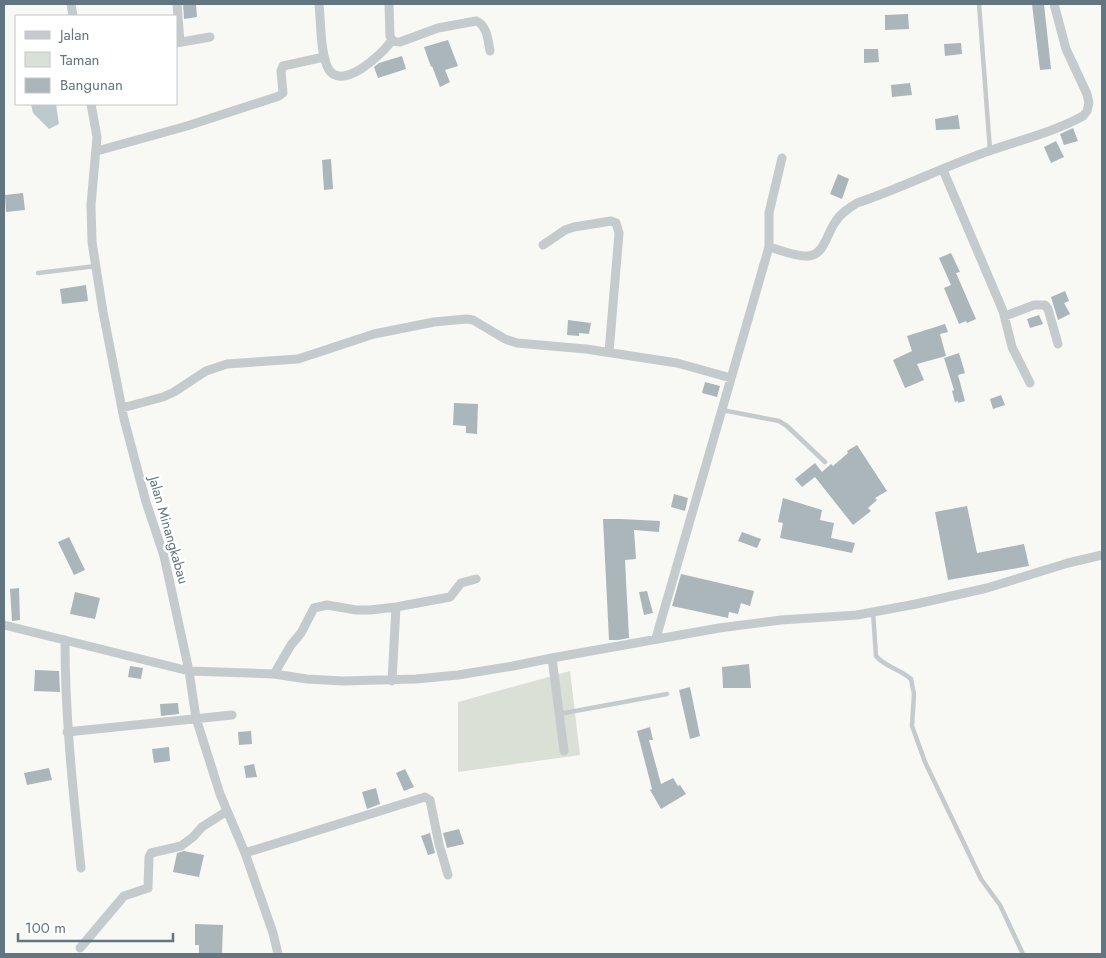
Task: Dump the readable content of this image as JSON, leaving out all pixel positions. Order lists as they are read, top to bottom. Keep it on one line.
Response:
{"streets":{"street":["Jalan Minangkabau"]},"legend":["Jalan","Taman","Bangunan"],"scale_bar":"100 m"}
